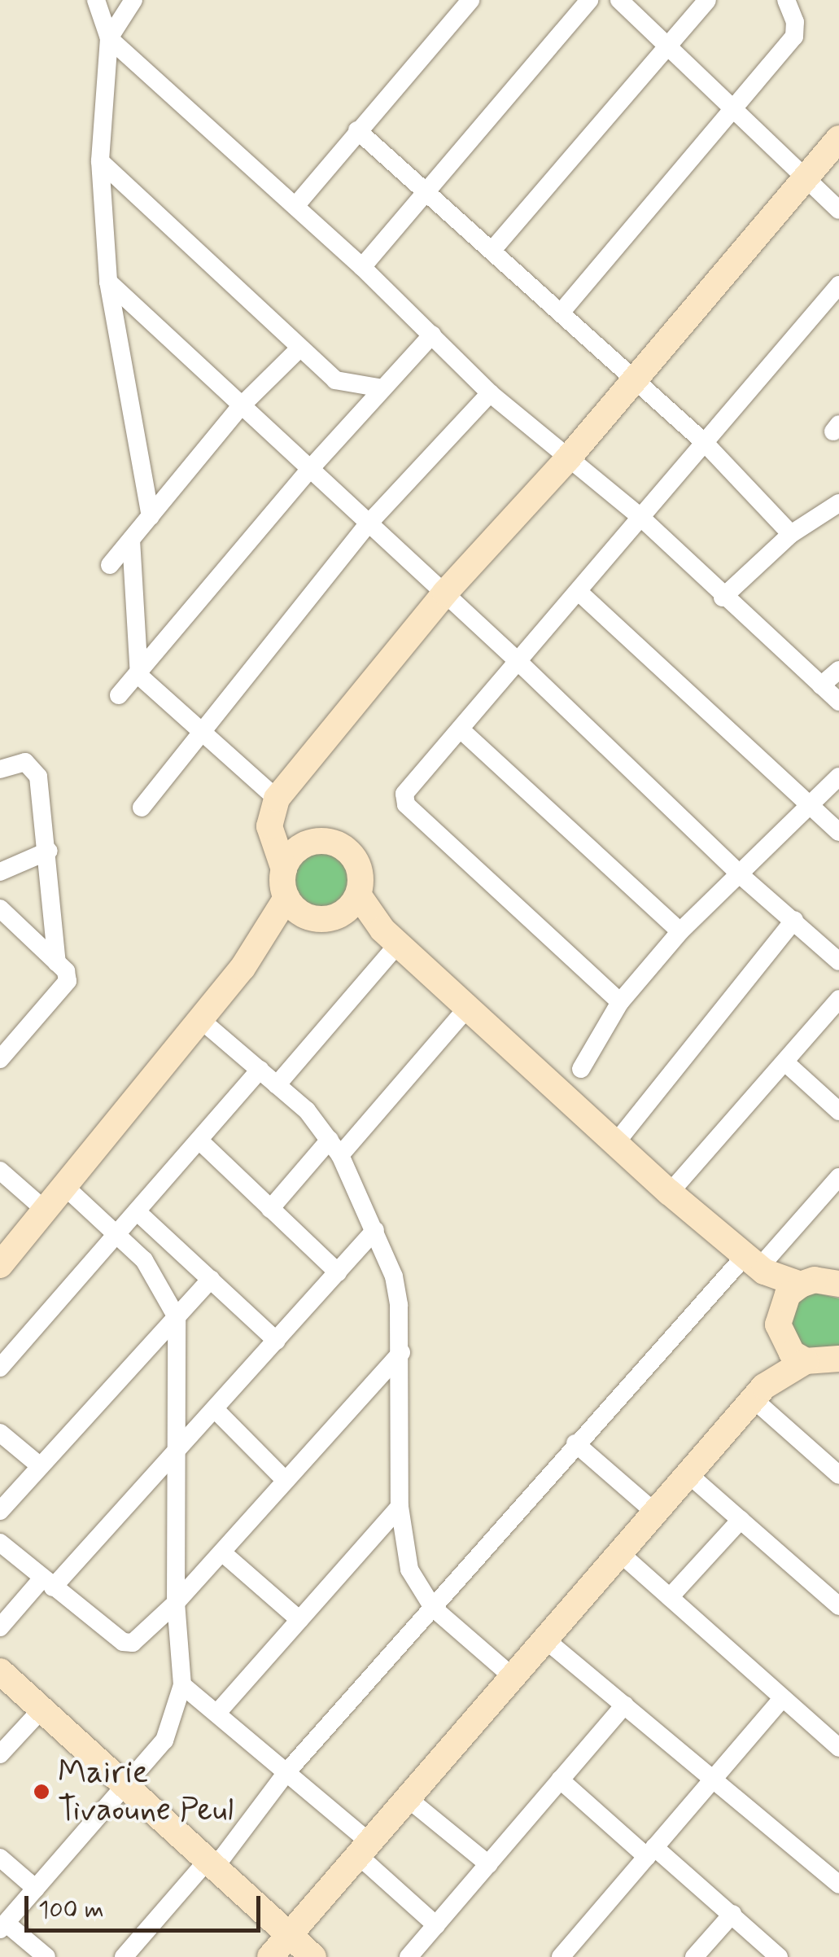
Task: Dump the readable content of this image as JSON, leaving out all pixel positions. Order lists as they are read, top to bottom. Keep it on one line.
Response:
{"places":["Mairie Tivaoune Peul"],"scale_bar":"100 m"}
